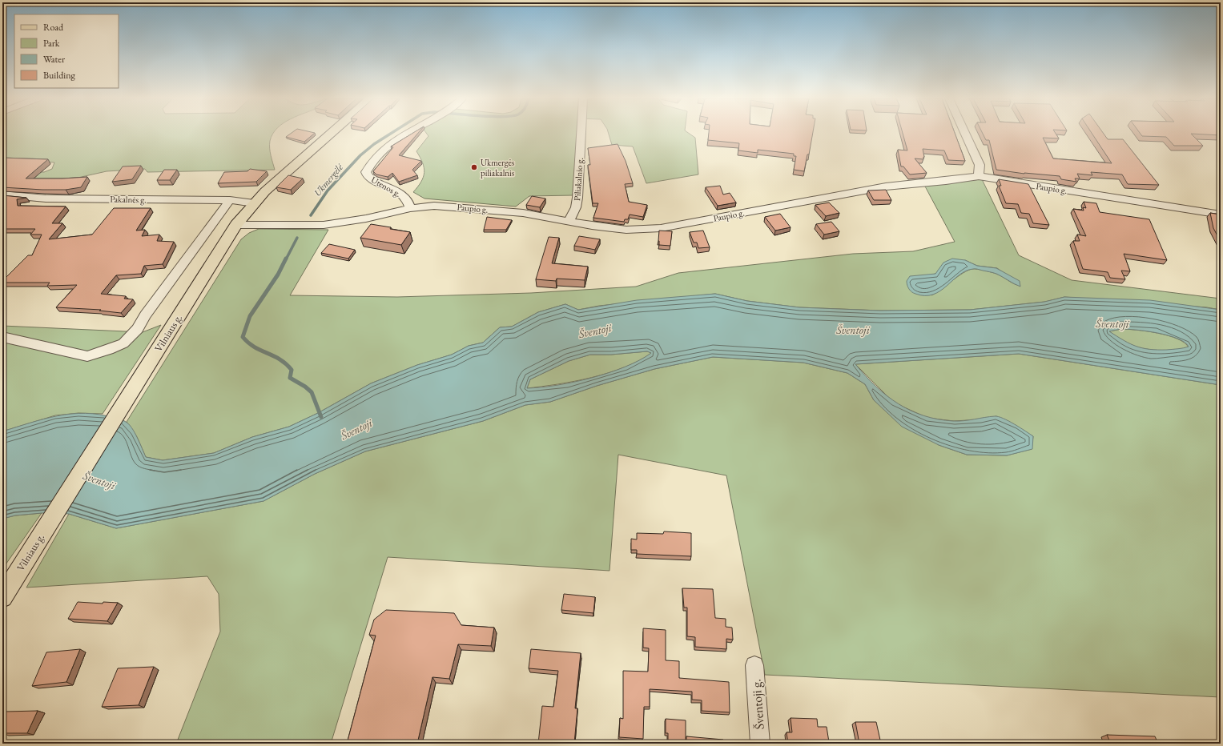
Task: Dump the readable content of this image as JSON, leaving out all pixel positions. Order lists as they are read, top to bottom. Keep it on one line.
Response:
{"streets":{"main road":["Vilniaus g."],"street":["Piliakalnio g.","Utenos g.","Paupio g.","Pakalnės g.","Šventoji g."]},"crossings":[["Piliakalnio g.","Paupio g."],["Utenos g.","Paupio g."],["Paupio g.","Vilniaus g."],["Pakalnės g.","Vilniaus g."]],"water":["Ukmergėlė","Šventoji"],"places":["Ukmergės piliakalnis"],"legend":["Road","Park","Water","Building"]}
